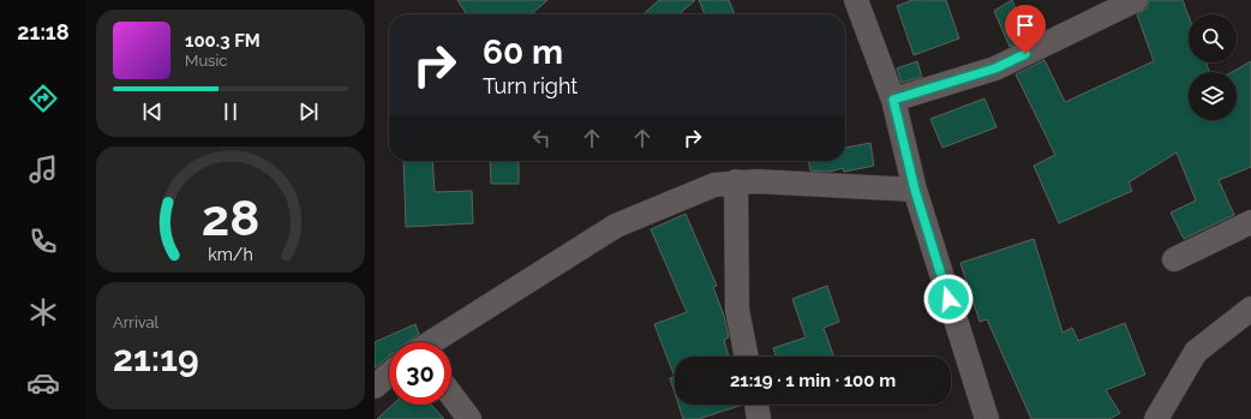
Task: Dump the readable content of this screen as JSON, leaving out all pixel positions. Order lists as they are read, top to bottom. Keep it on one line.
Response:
{"page":{"tabs":"21:18","turn":["60 m","Turn right"],"song":["100.3 FM","Music"],"tile":["Arrival","21:19"],"limit":"30","trip":"21:19 · 1 min · 100 m","gauge":["28","km/h"]}}
